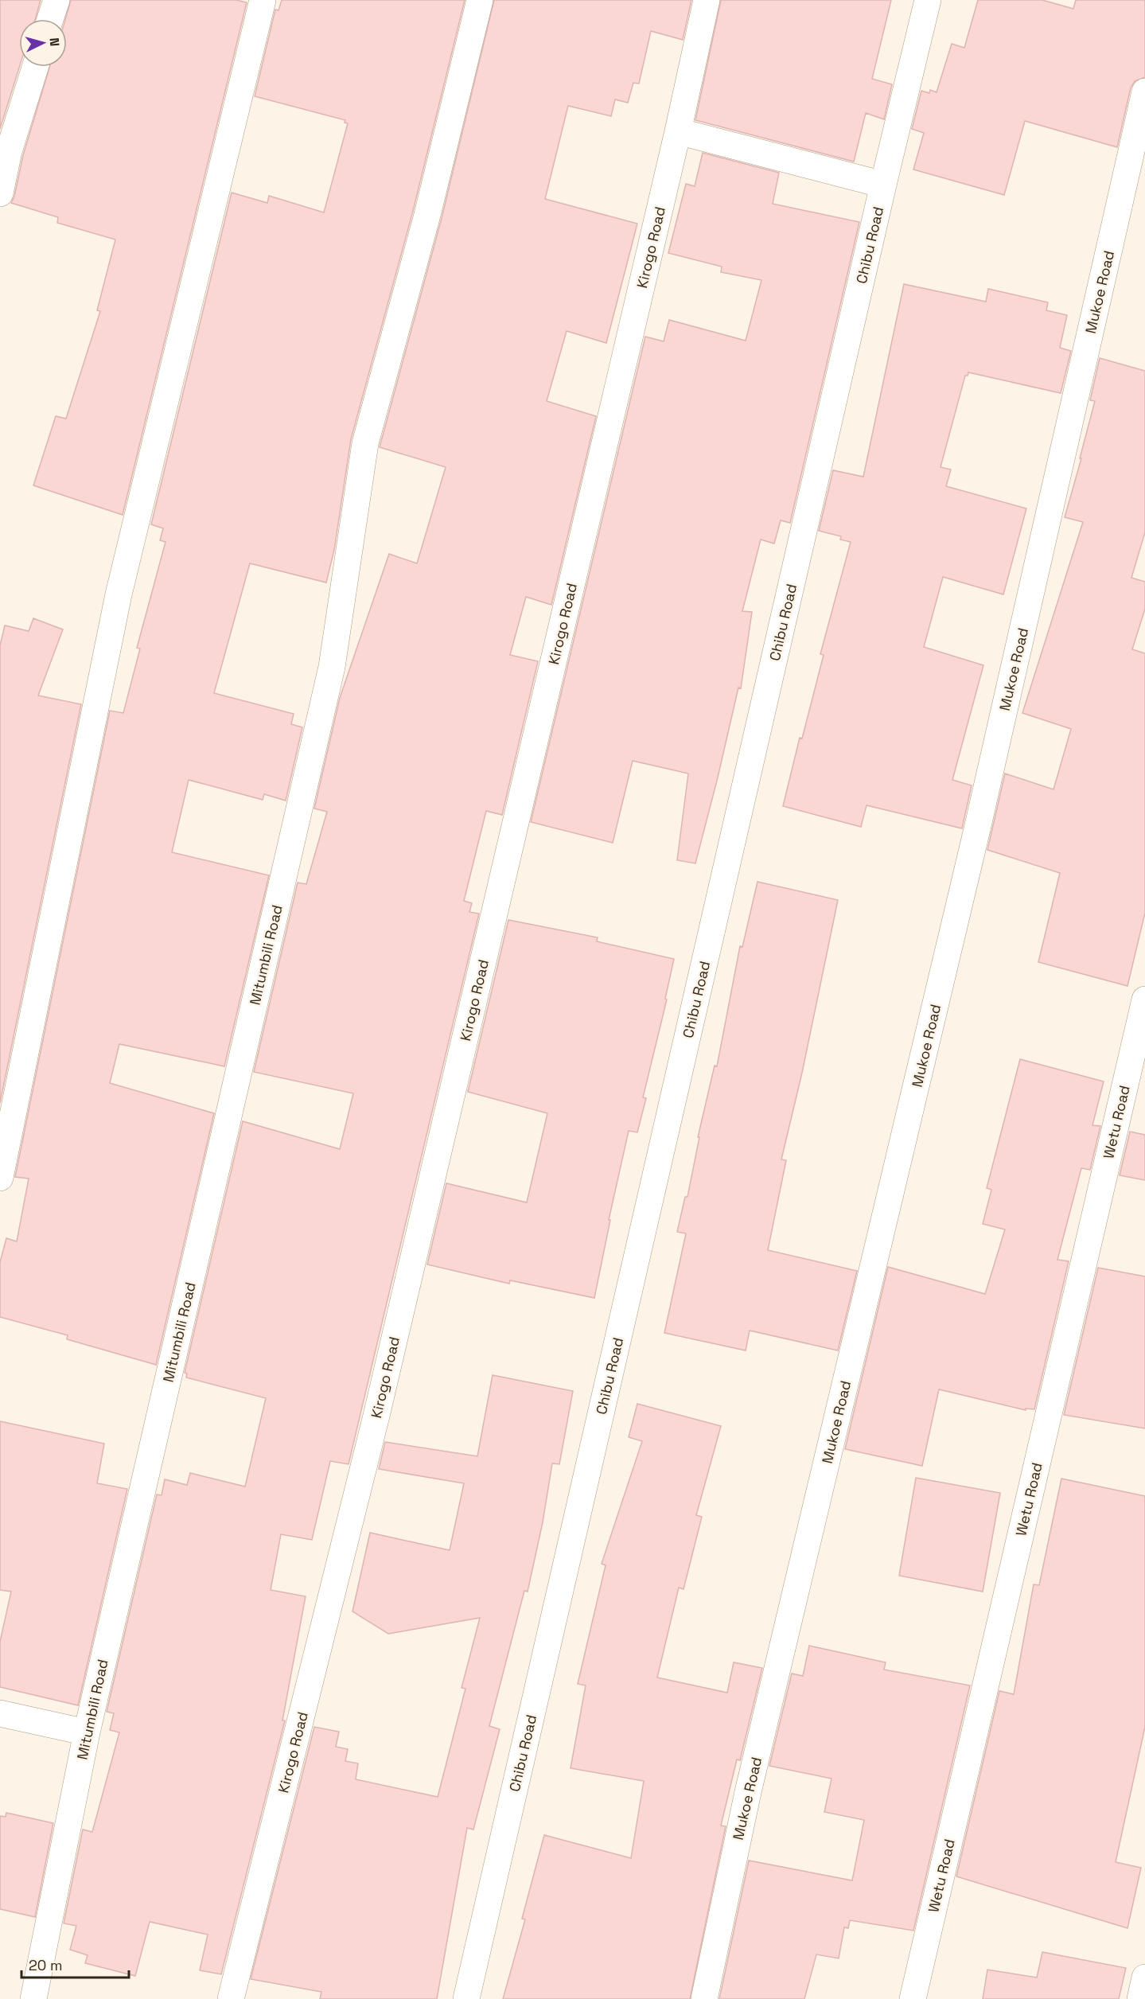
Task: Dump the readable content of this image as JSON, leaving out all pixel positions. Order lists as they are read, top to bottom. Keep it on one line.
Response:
{"streets":{"street":["Chibu Road","Kirogo Road","Mukoe Road","Mitumbili Road","Wetu Road"]},"scale_bar":"20 m","north":"right"}
